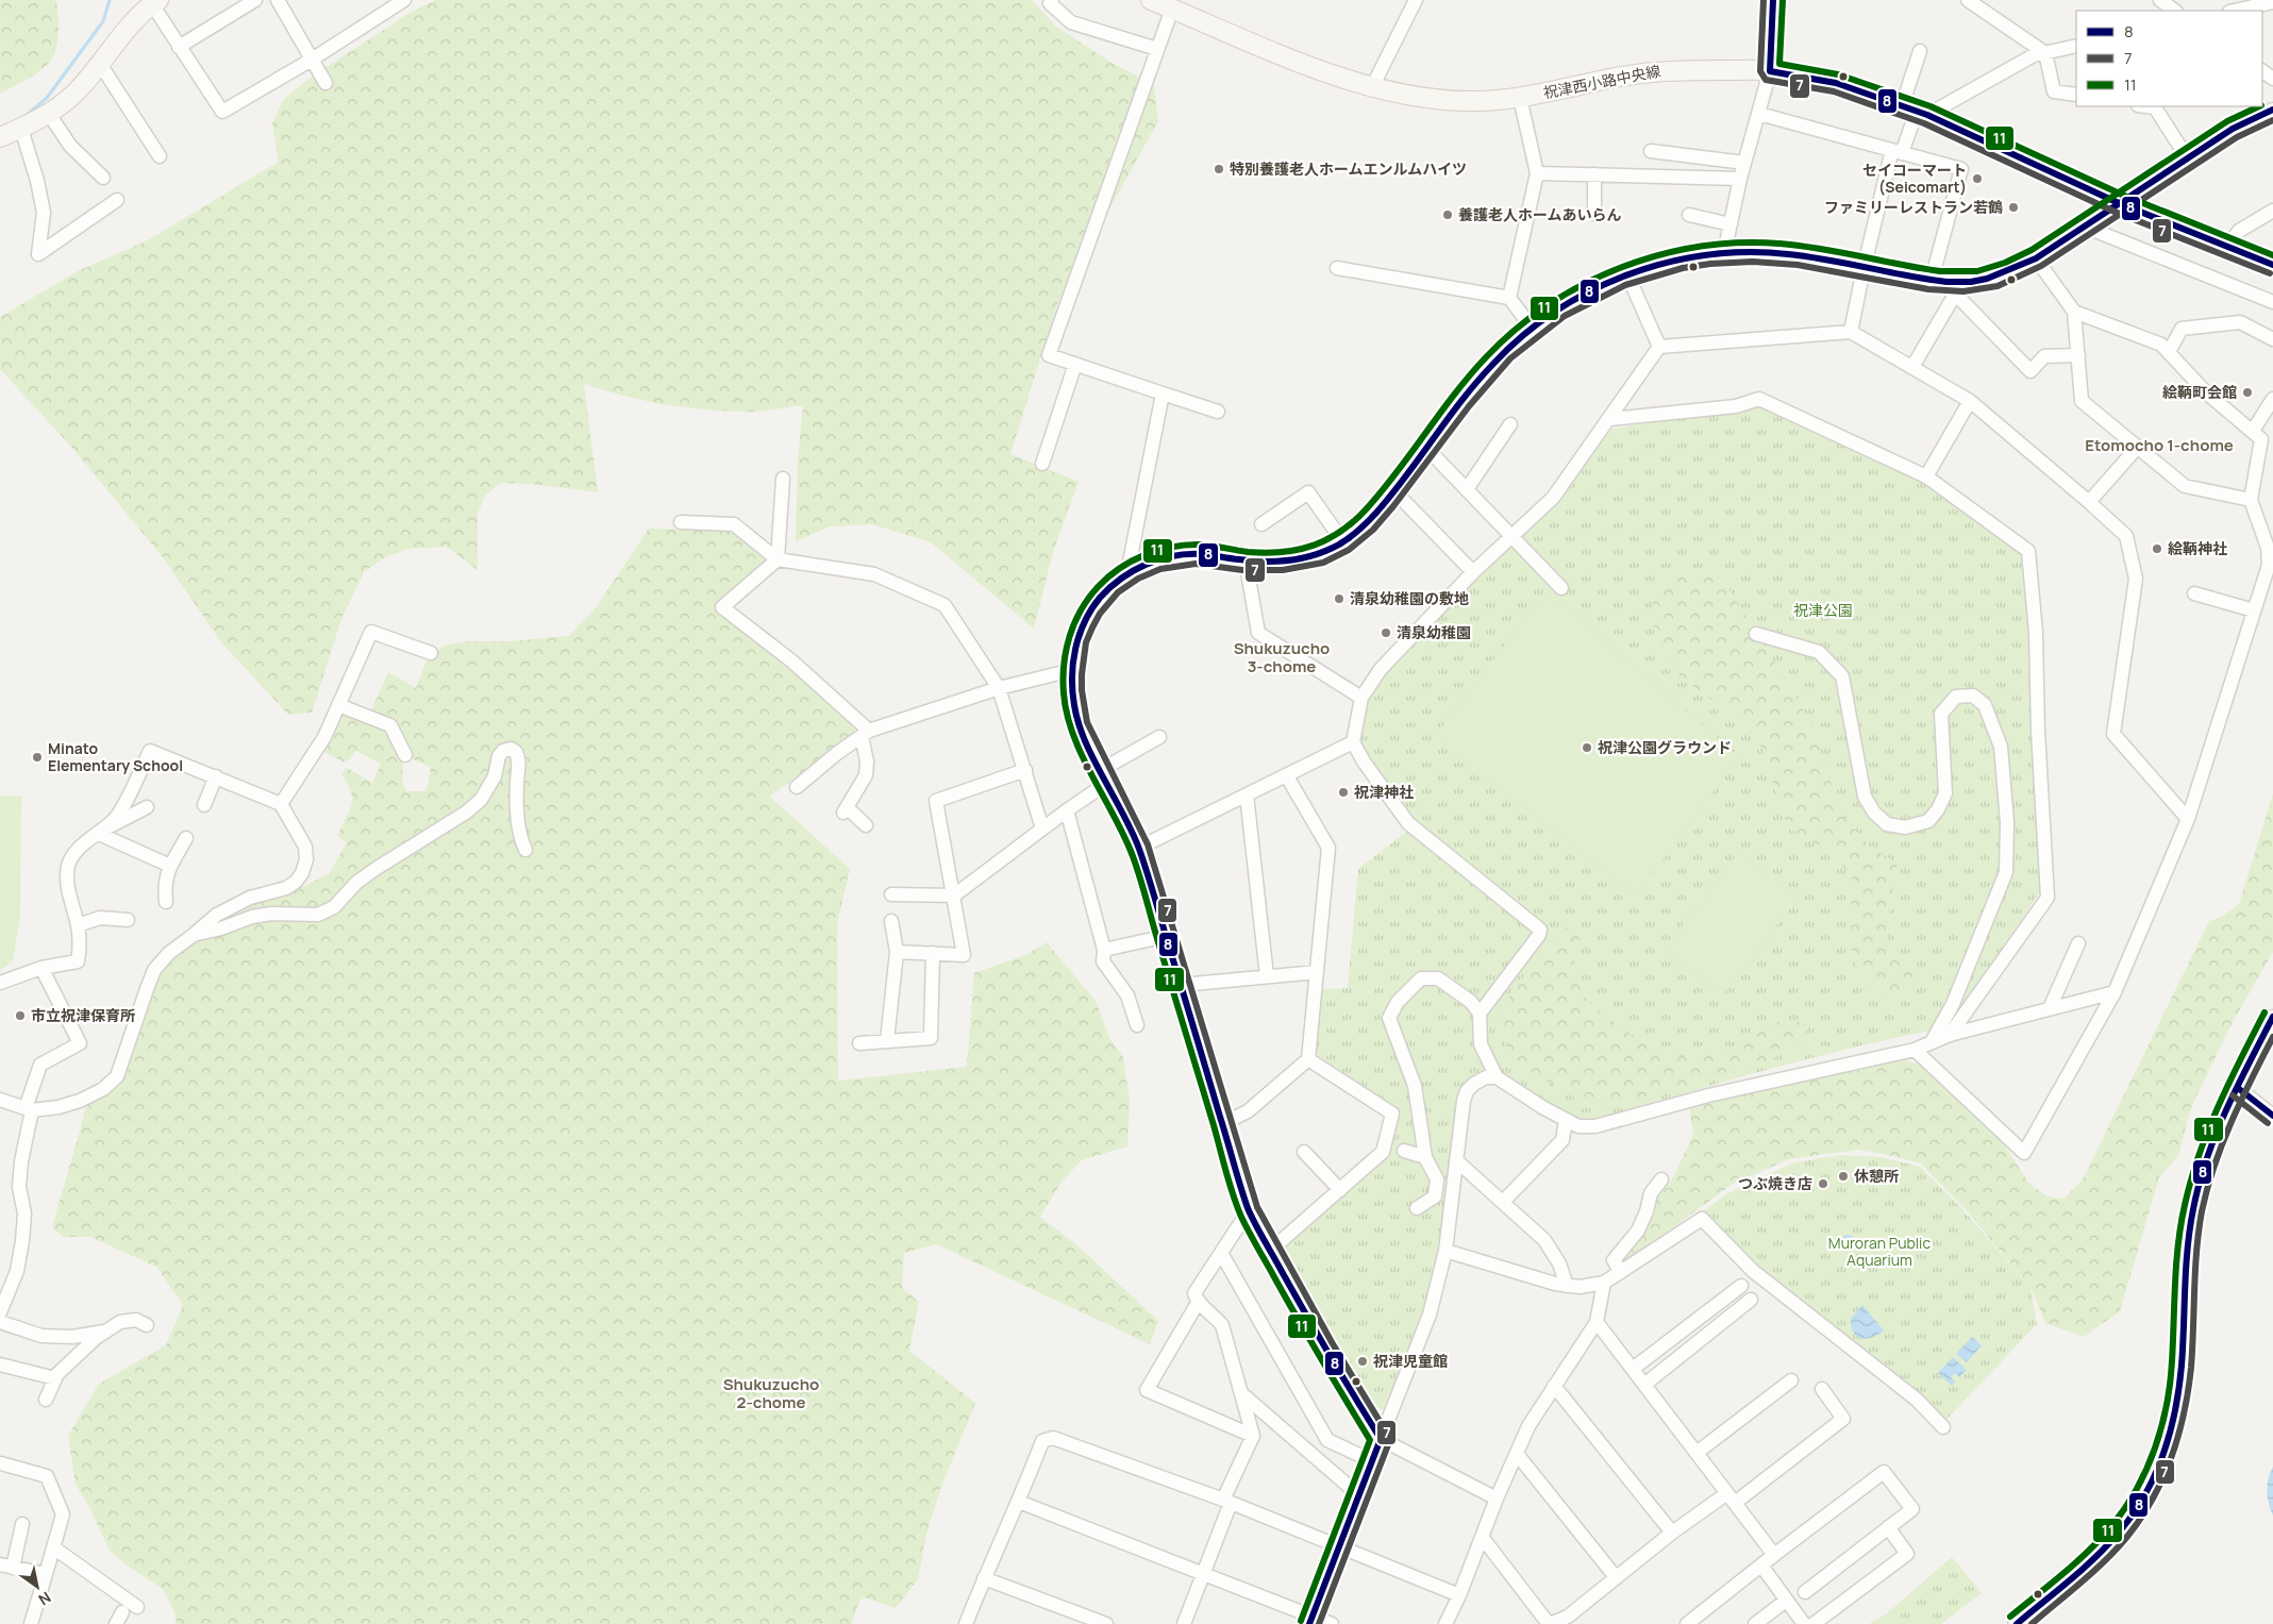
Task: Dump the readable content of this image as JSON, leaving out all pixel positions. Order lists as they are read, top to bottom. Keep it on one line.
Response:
{"streets":{"main road":["祝津西小路中央線"]},"districts":["Etomocho 1-chome","Shukuzucho 3-chome","Shukuzucho 2-chome"],"parks":["祝津公園","Muroran Public Aquarium"],"places":["特別養護老人ホームエンルムハイツ","セイコーマート (Seicomart)","ファミリーレストラン若鶴","養護老人ホームあいらん","絵鞆町会館","絵鞆神社","清泉幼稚園の敷地","清泉幼稚園","祝津公園グラウンド","Minato Elementary School","祝津神社","市立祝津保育所","休憩所","つぶ焼き店","祝津児童館"],"lines":["transit line 8","transit line 7","transit line 11"],"legend":["8","7","11"],"north":"bottom right"}
